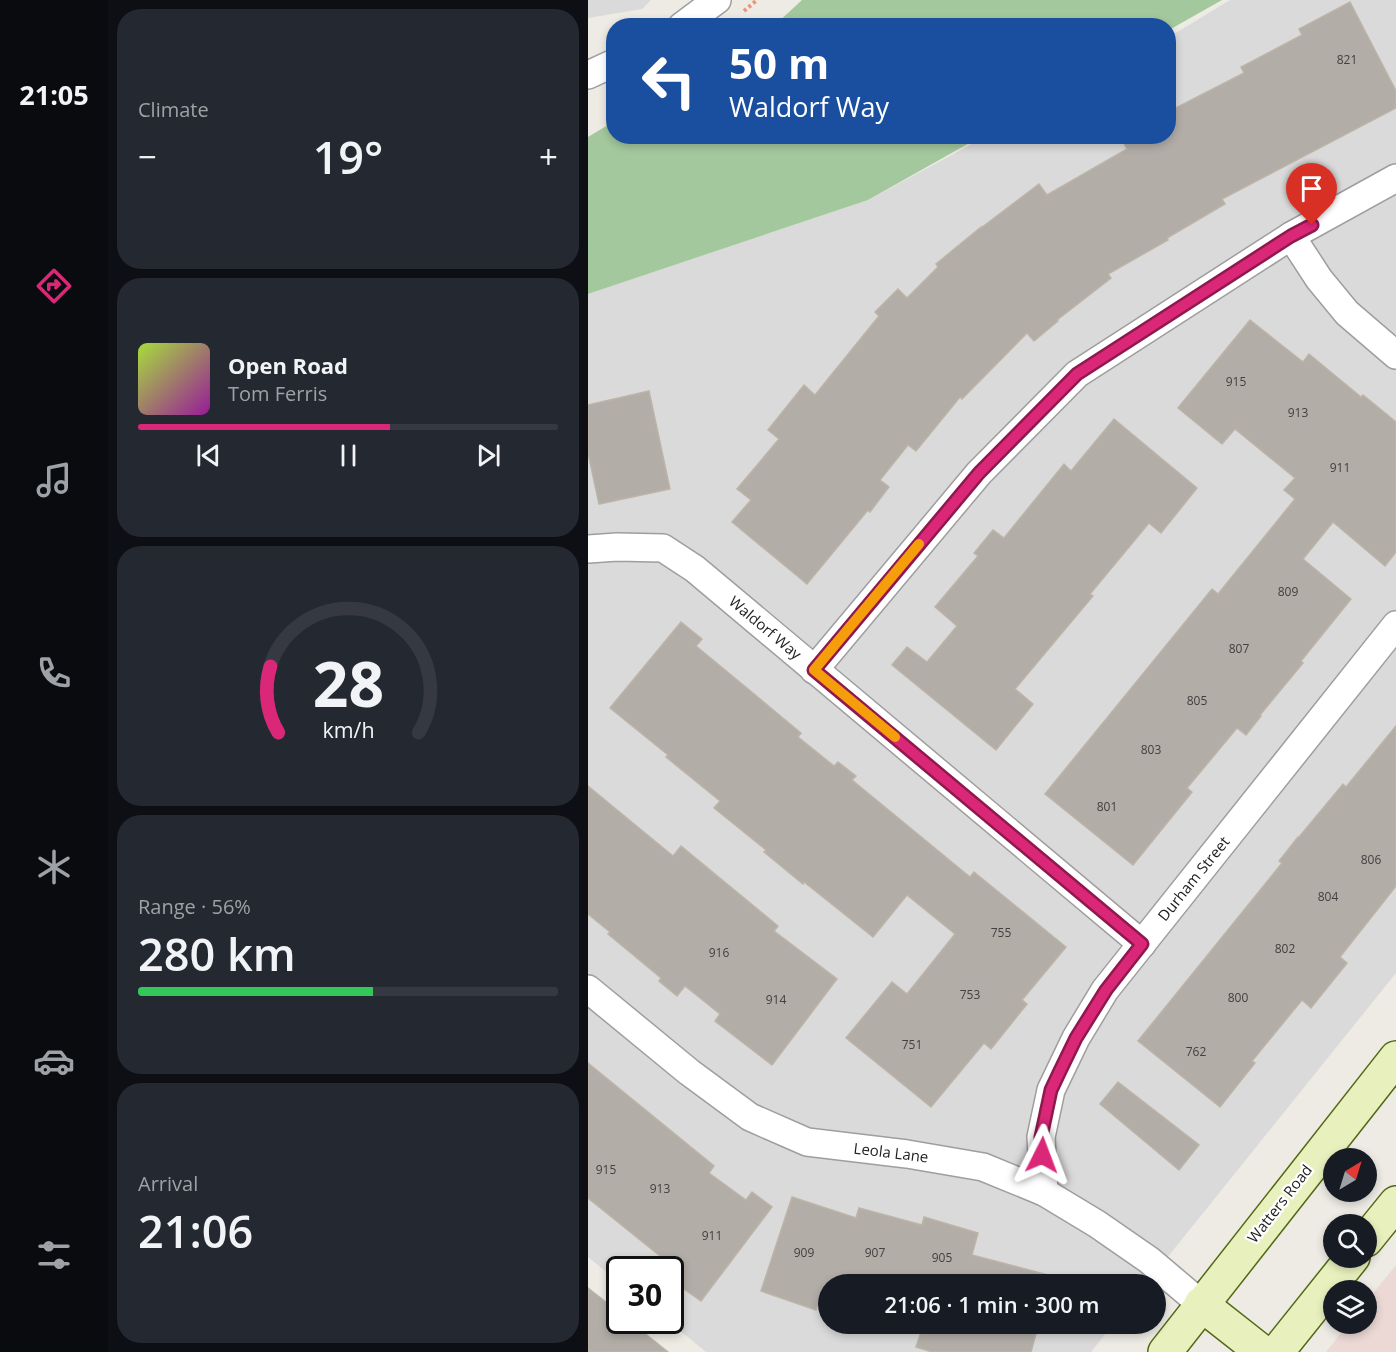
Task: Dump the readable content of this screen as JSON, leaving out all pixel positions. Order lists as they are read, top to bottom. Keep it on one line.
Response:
{"streets":{"main road":["Watters Road"],"street":["Waldorf Way","Durham Street","Leola Lane"]},"crossings":[["Waldorf Way","Durham Street"],["Durham Street","Leola Lane"],["Leola Lane","Watters Road"]],"house_numbers":["821","915","913","911","809","807","805","803","801","806","804","755","802","916","753","800","914","751","762","915","913","911","909","907","905"],"north":"top right","page":{"tabs":"21:05","tile":["Climate",["Range · 56%","280 km"],["Arrival","21:06"]],"turn":["50 m","Waldorf Way"],"heat":["−","19°","+"],"song":["Open Road","Tom Ferris"],"limit":"30","trip":"21:06 · 1 min · 300 m","gauge":["28","km/h"]}}
